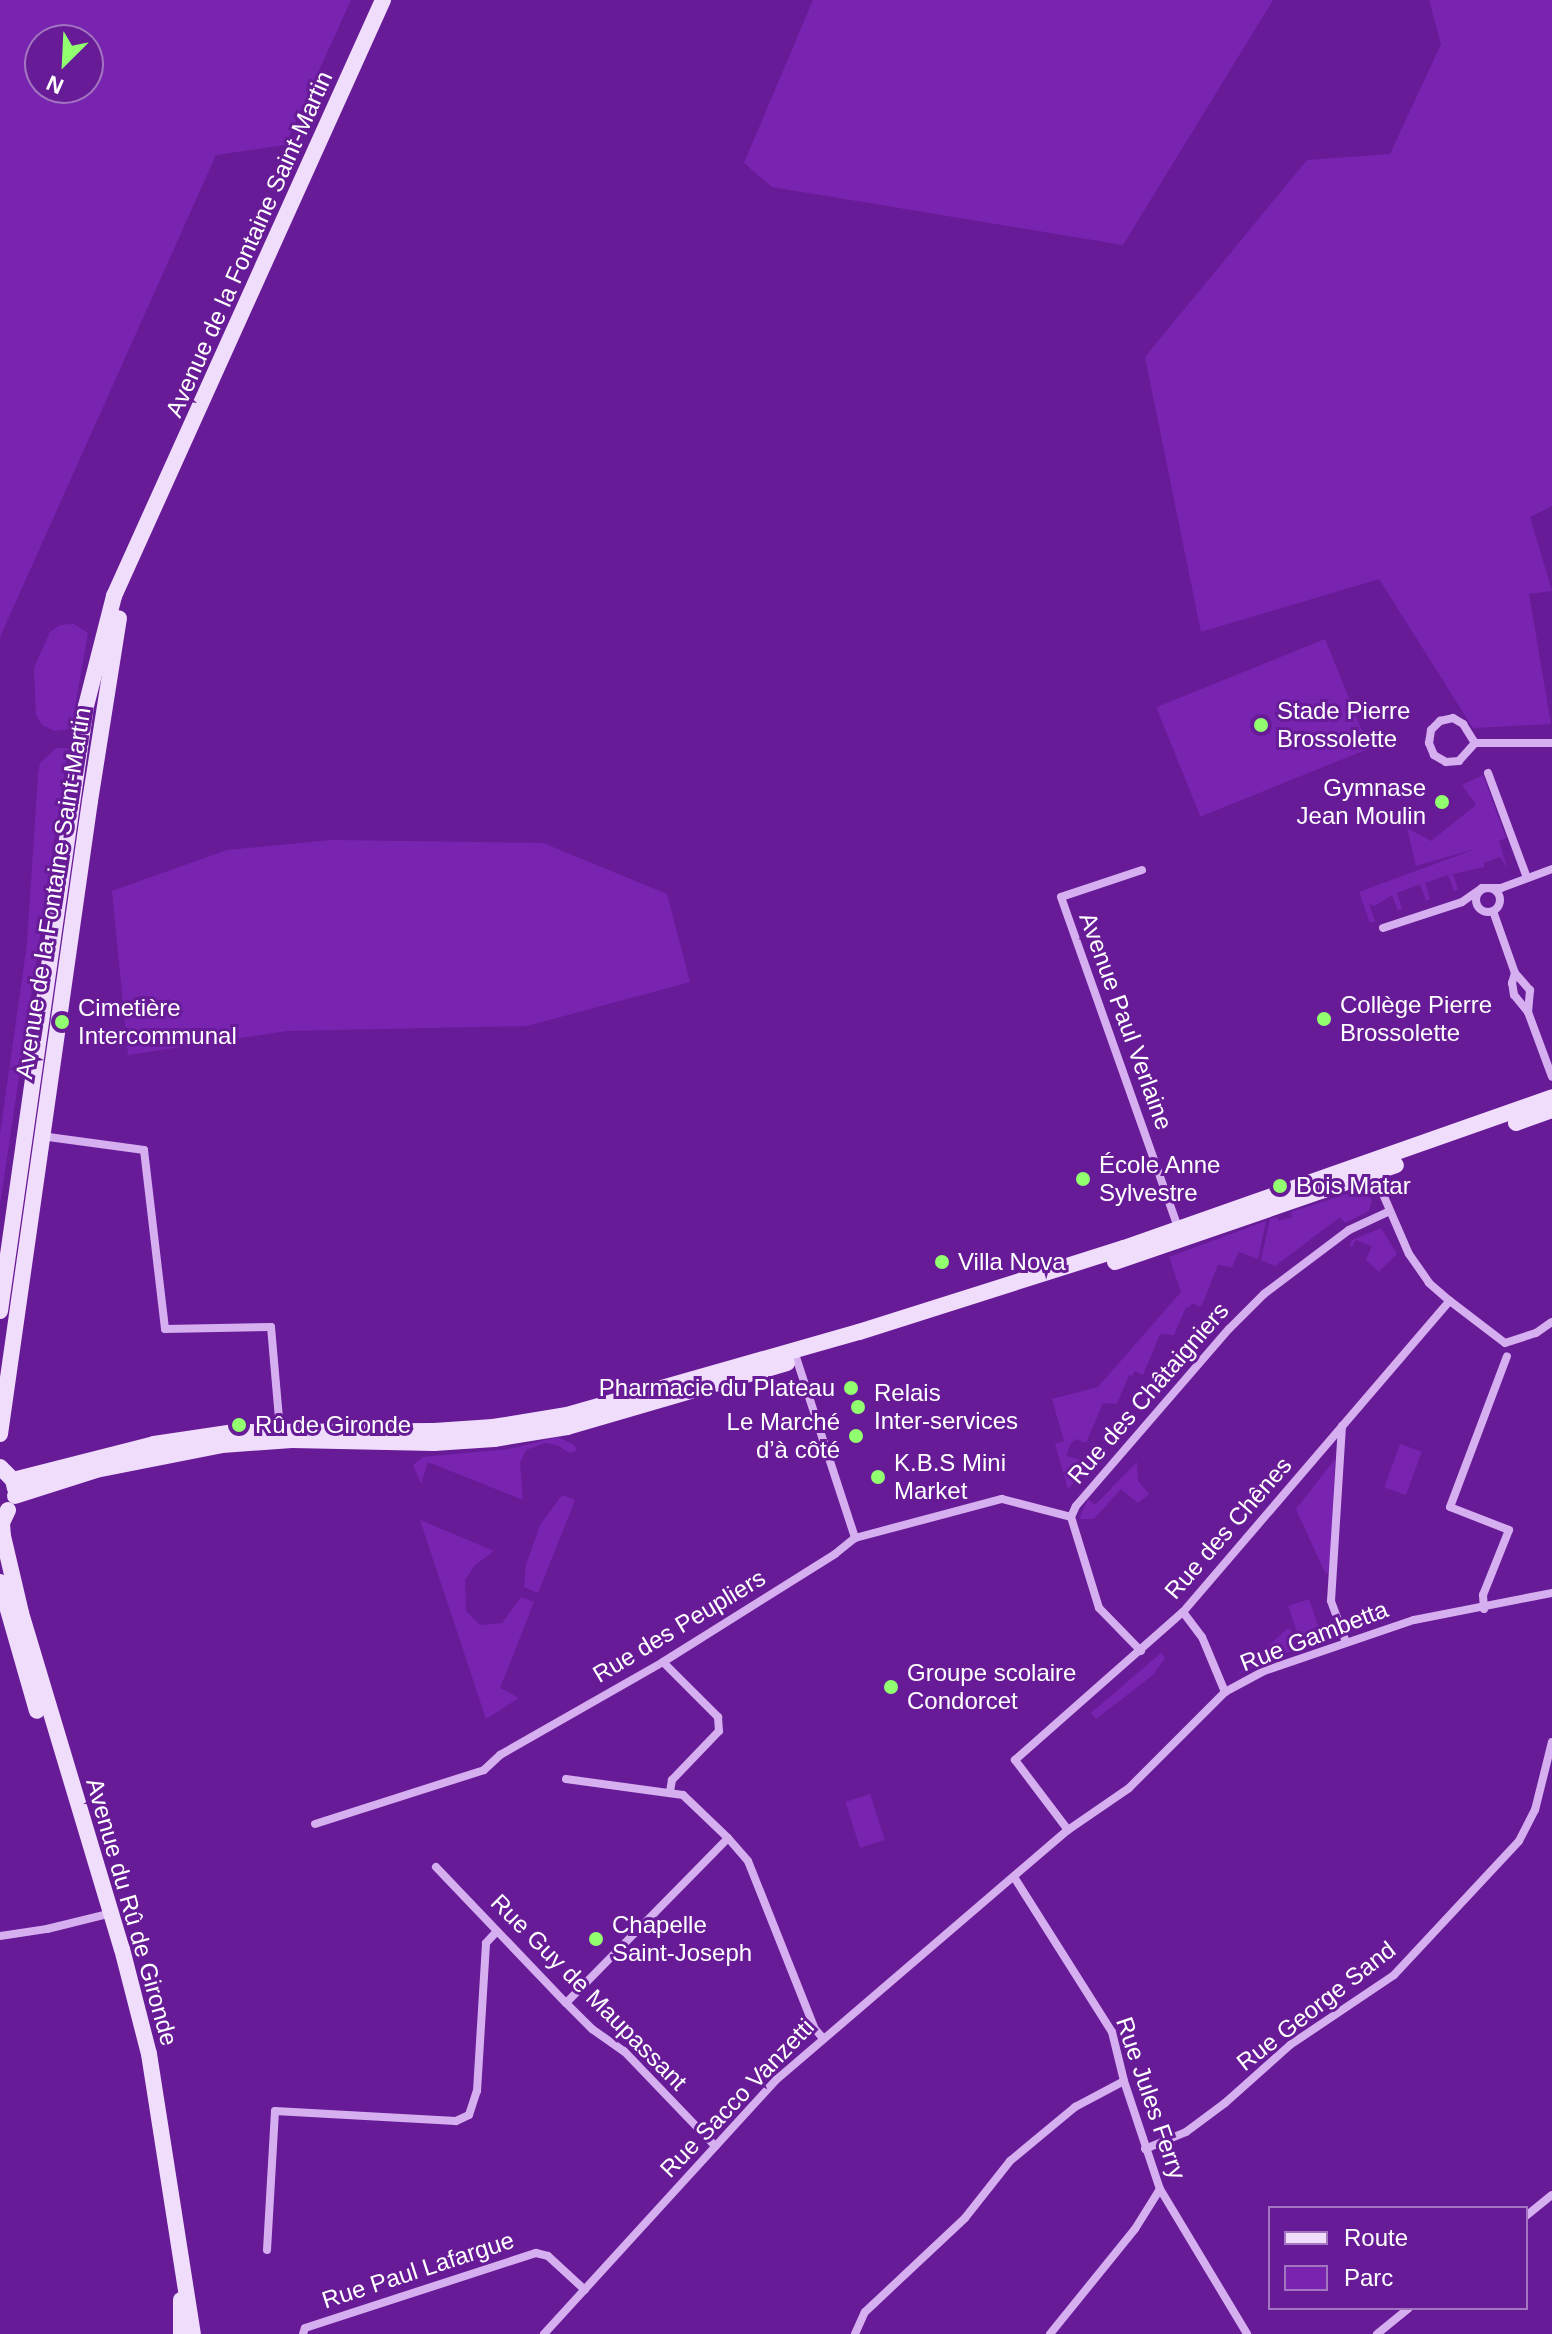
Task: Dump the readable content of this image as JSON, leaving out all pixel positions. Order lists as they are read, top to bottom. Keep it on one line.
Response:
{"streets":{"main road":["Avenue de la Fontaine Saint-Martin","Avenue du Rû de Gironde"],"street":["Avenue Paul Verlaine","Rue des Châtaigniers","Rue des Chênes","Rue des Peupliers","Rue Gambetta","Rue Guy de Maupassant","Rue George Sand","Rue Sacco Vanzetti","Rue Jules Ferry","Rue Paul Lafargue"]},"crossings":[["Rue des Châtaigniers","Rue des Chênes"],["Rue des Châtaigniers","Rue des Peupliers"],["Rue des Chênes","Rue Gambetta"],["Rue Gambetta","Rue Sacco Vanzetti"],["Rue Gambetta","Rue Jules Ferry"],["Rue Guy de Maupassant","Rue Sacco Vanzetti"],["Rue George Sand","Rue Jules Ferry"],["Rue Sacco Vanzetti","Rue Jules Ferry"],["Rue Sacco Vanzetti","Rue Paul Lafargue"]],"places":["Stade Pierre Brossolette","Gymnase Jean Moulin","Collège Pierre Brossolette","Cimetière Intercommunal","École Anne Sylvestre","Bois Matar","Villa Nova","Pharmacie du Plateau","Relais Inter-services","Rû de Gironde","Le Marché d’à côté","K.B.S Mini Market","Groupe scolaire Condorcet","Chapelle Saint-Joseph"],"legend":["Route","Parc"],"north":"bottom left"}
